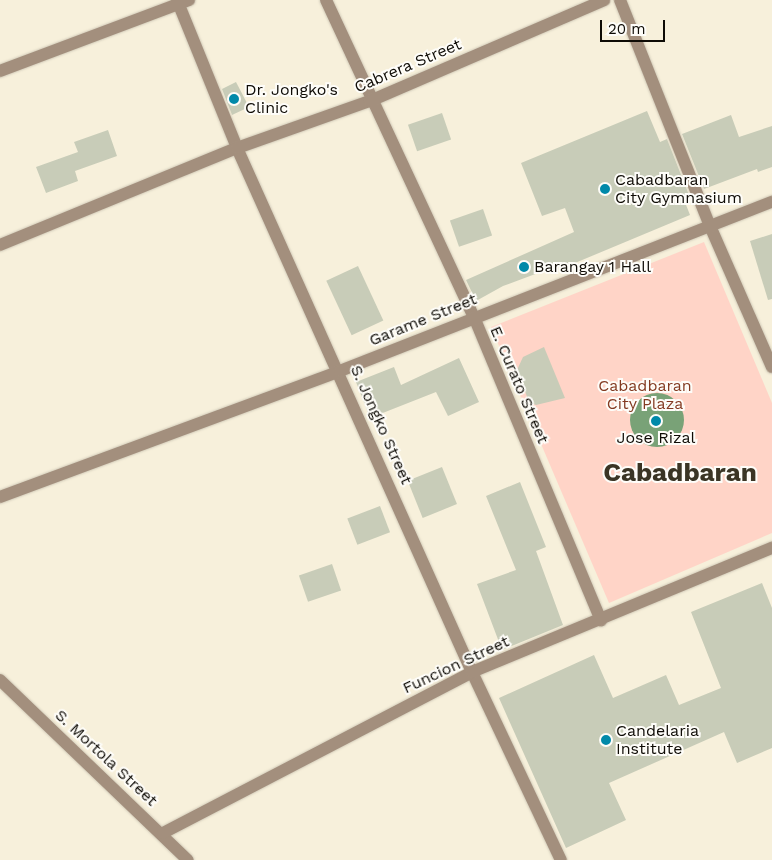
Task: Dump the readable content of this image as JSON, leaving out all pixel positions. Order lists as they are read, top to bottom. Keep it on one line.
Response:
{"streets":{"street":["Cabrera Street","Garame Street","E. Curato Street","S. Jongko Street","Funcion Street","S. Mortola Street"]},"crossings":[["Cabrera Street","E. Curato Street"],["Cabrera Street","S. Jongko Street"],["Garame Street","E. Curato Street"],["Garame Street","S. Jongko Street"],["E. Curato Street","Funcion Street"],["S. Jongko Street","Funcion Street"],["Funcion Street","S. Mortola Street"]],"districts":["Cabadbaran"],"parks":["Cabadbaran City Plaza"],"places":["Dr. Jongko's Clinic","Cabadbaran City Gymnasium","Barangay 1 Hall","Jose Rizal","Candelaria Institute"],"scale_bar":"20 m"}
